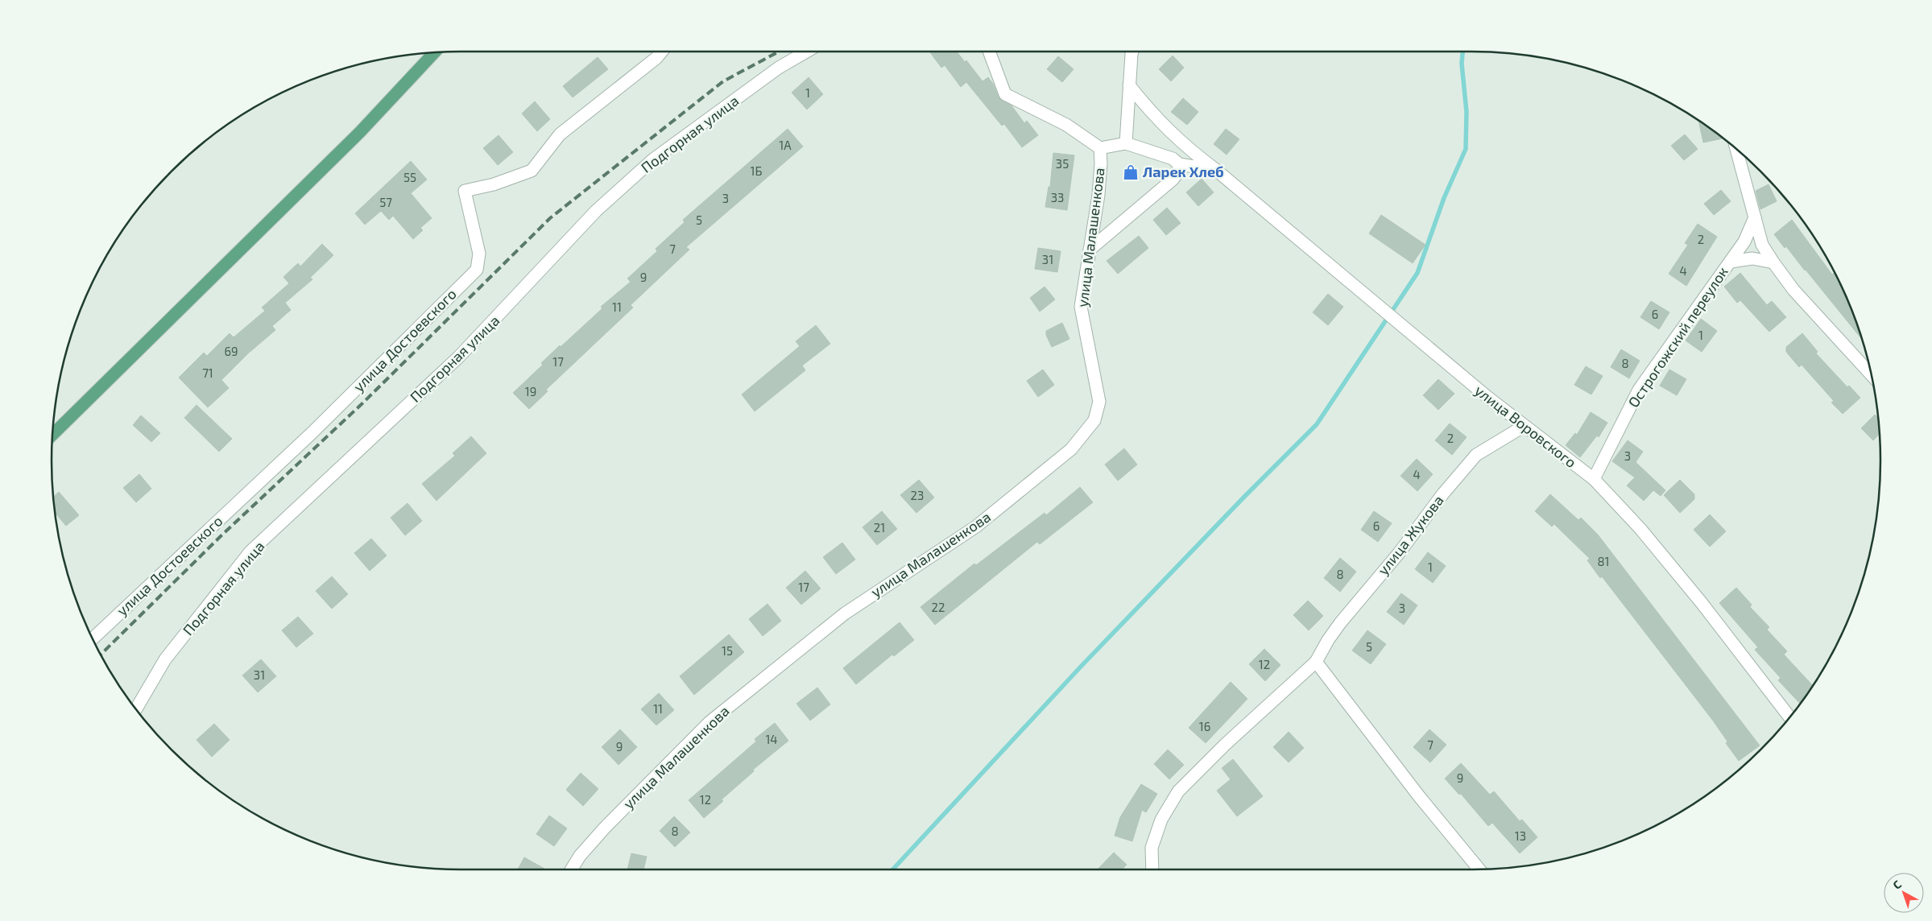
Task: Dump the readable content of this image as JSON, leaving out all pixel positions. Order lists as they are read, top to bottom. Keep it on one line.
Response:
{"streets":{"street":["Подгорная улица","улица Малашенкова","Острогожский переулок","улица Достоевского","улица Воровского","улица Жукова"]},"crossings":[["Острогожский переулок","улица Воровского"],["улица Воровского","улица Жукова"]],"places":{"shop":["Ларек Хлеб"]},"house_numbers":["1","1А","35","1Б","55","33","3","57","5","2","7","31","4","9","11","6","1","69","17","8","71","19","2","3","4","23","6","21","81","1","8","17","22","3","5","15","12","31","11","16","14","7","9","9","12","8","13"],"north":"top left"}
